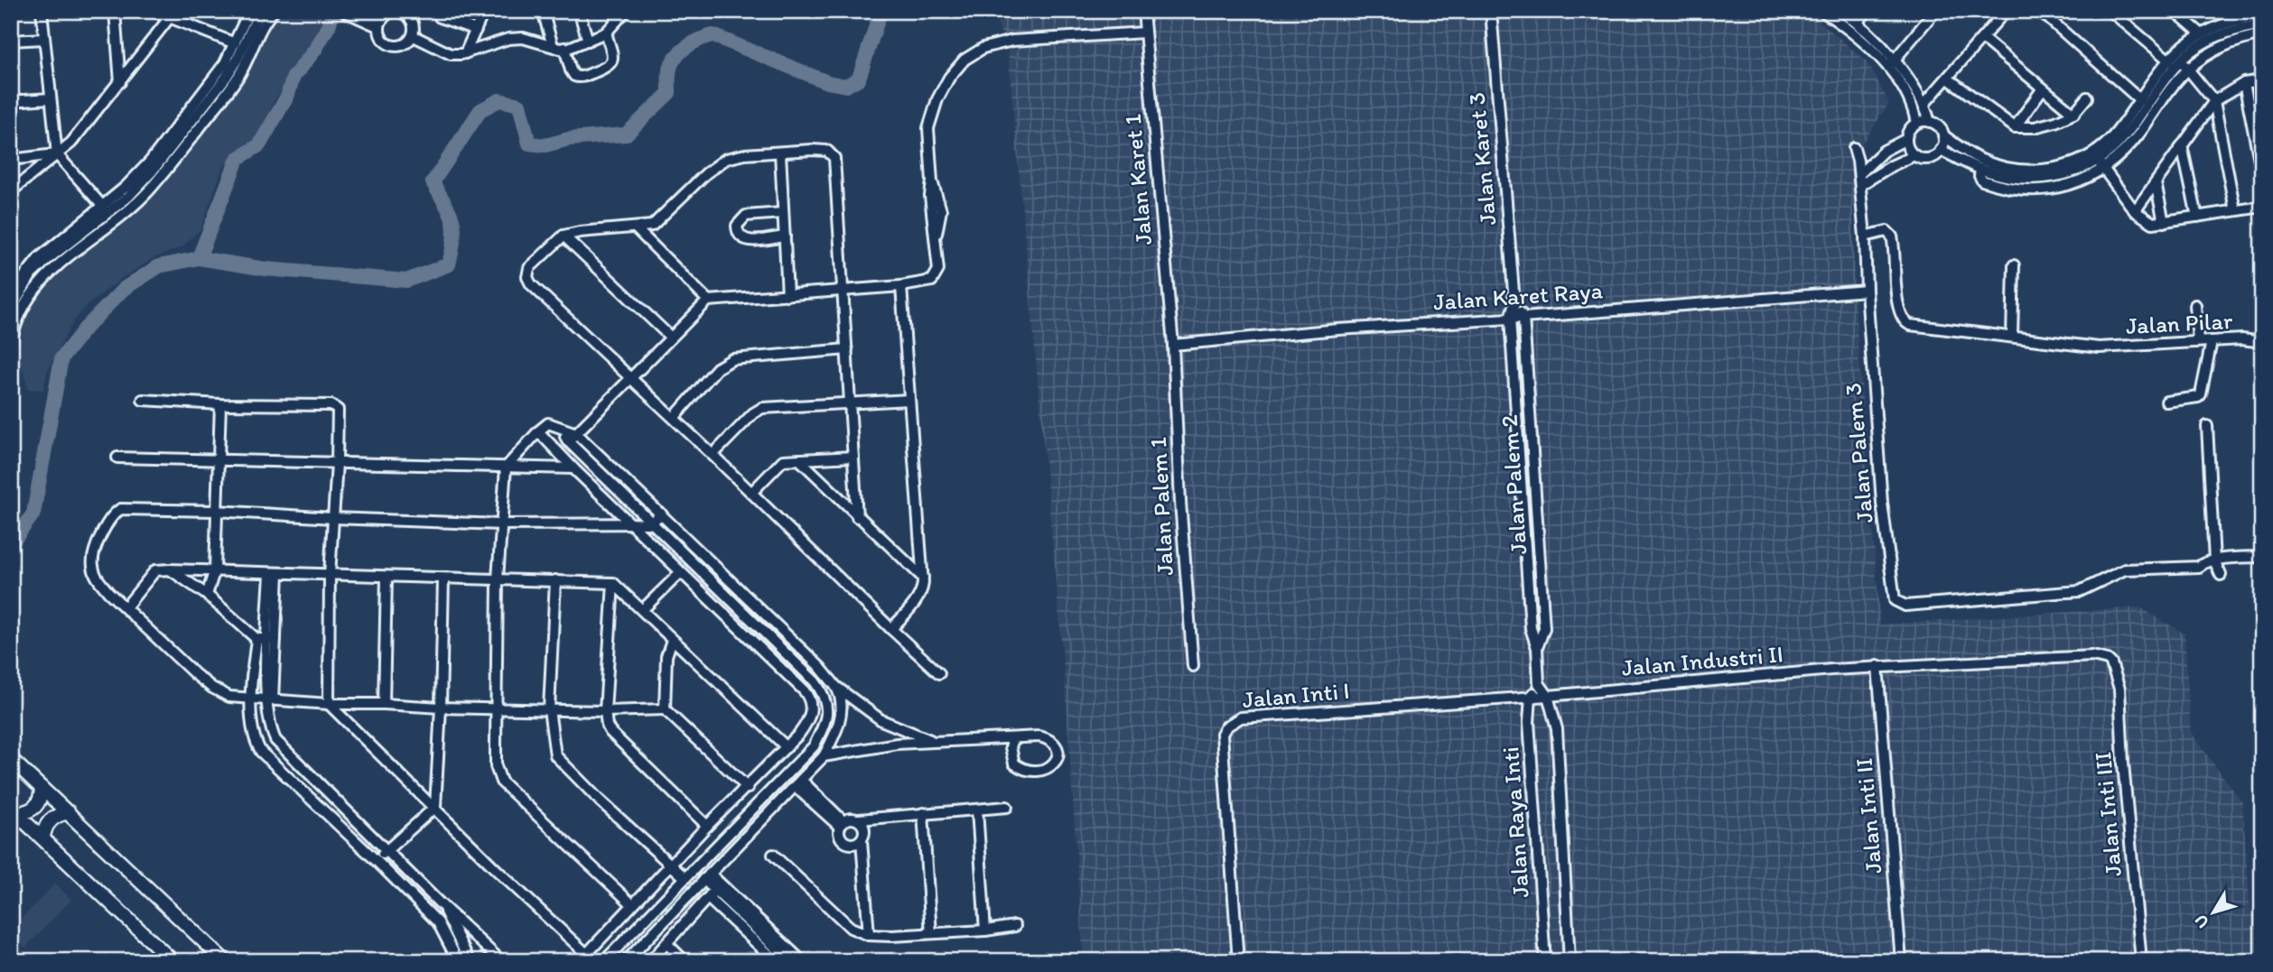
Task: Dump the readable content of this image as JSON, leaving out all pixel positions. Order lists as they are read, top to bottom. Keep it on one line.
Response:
{"streets":{"street":["Jalan Karet 3","Jalan Karet 1","Jalan Karet Raya","Jalan Pilar","Jalan Palem 3","Jalan Palem 2","Jalan Palem 1","Jalan Industri II","Jalan Inti I","Jalan Inti III","Jalan Inti II","Jalan Raya Inti"]},"crossings":[["Jalan Karet 3","Jalan Karet Raya"],["Jalan Karet 3","Jalan Palem 2"],["Jalan Karet 1","Jalan Karet Raya"],["Jalan Karet 1","Jalan Palem 1"],["Jalan Karet Raya","Jalan Palem 3"],["Jalan Karet Raya","Jalan Palem 2"],["Jalan Karet Raya","Jalan Palem 1"],["Jalan Palem 2","Jalan Raya Inti"],["Jalan Industri II","Jalan Inti I"],["Jalan Industri II","Jalan Inti III"],["Jalan Industri II","Jalan Inti II"],["Jalan Industri II","Jalan Raya Inti"],["Jalan Inti I","Jalan Raya Inti"]],"north":"bottom left"}
